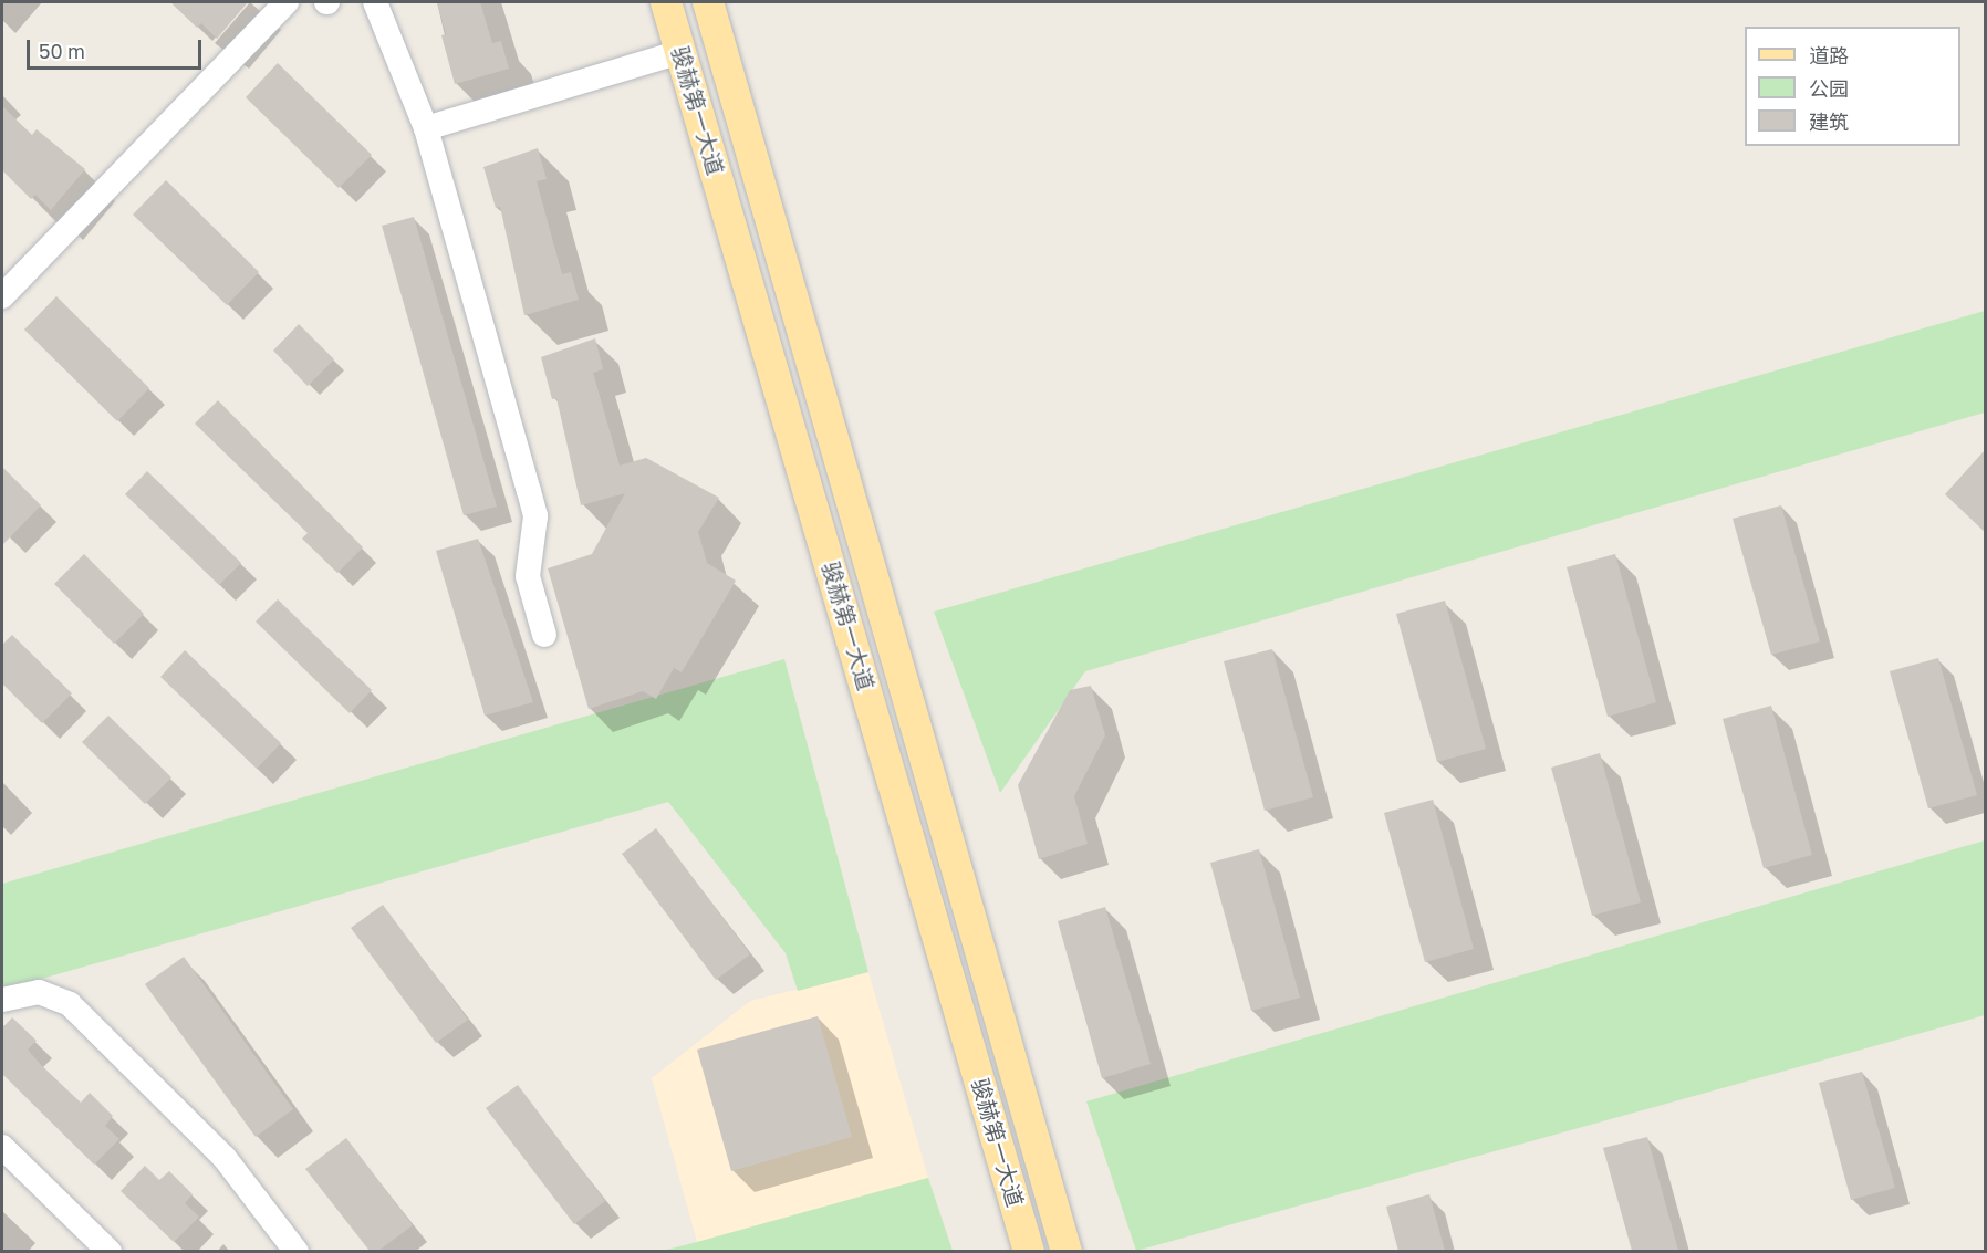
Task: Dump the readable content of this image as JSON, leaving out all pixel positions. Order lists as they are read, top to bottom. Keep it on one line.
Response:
{"streets":{"main road":["骏赫第一大道"]},"legend":["道路","公园","建筑"],"scale_bar":"50 m"}
